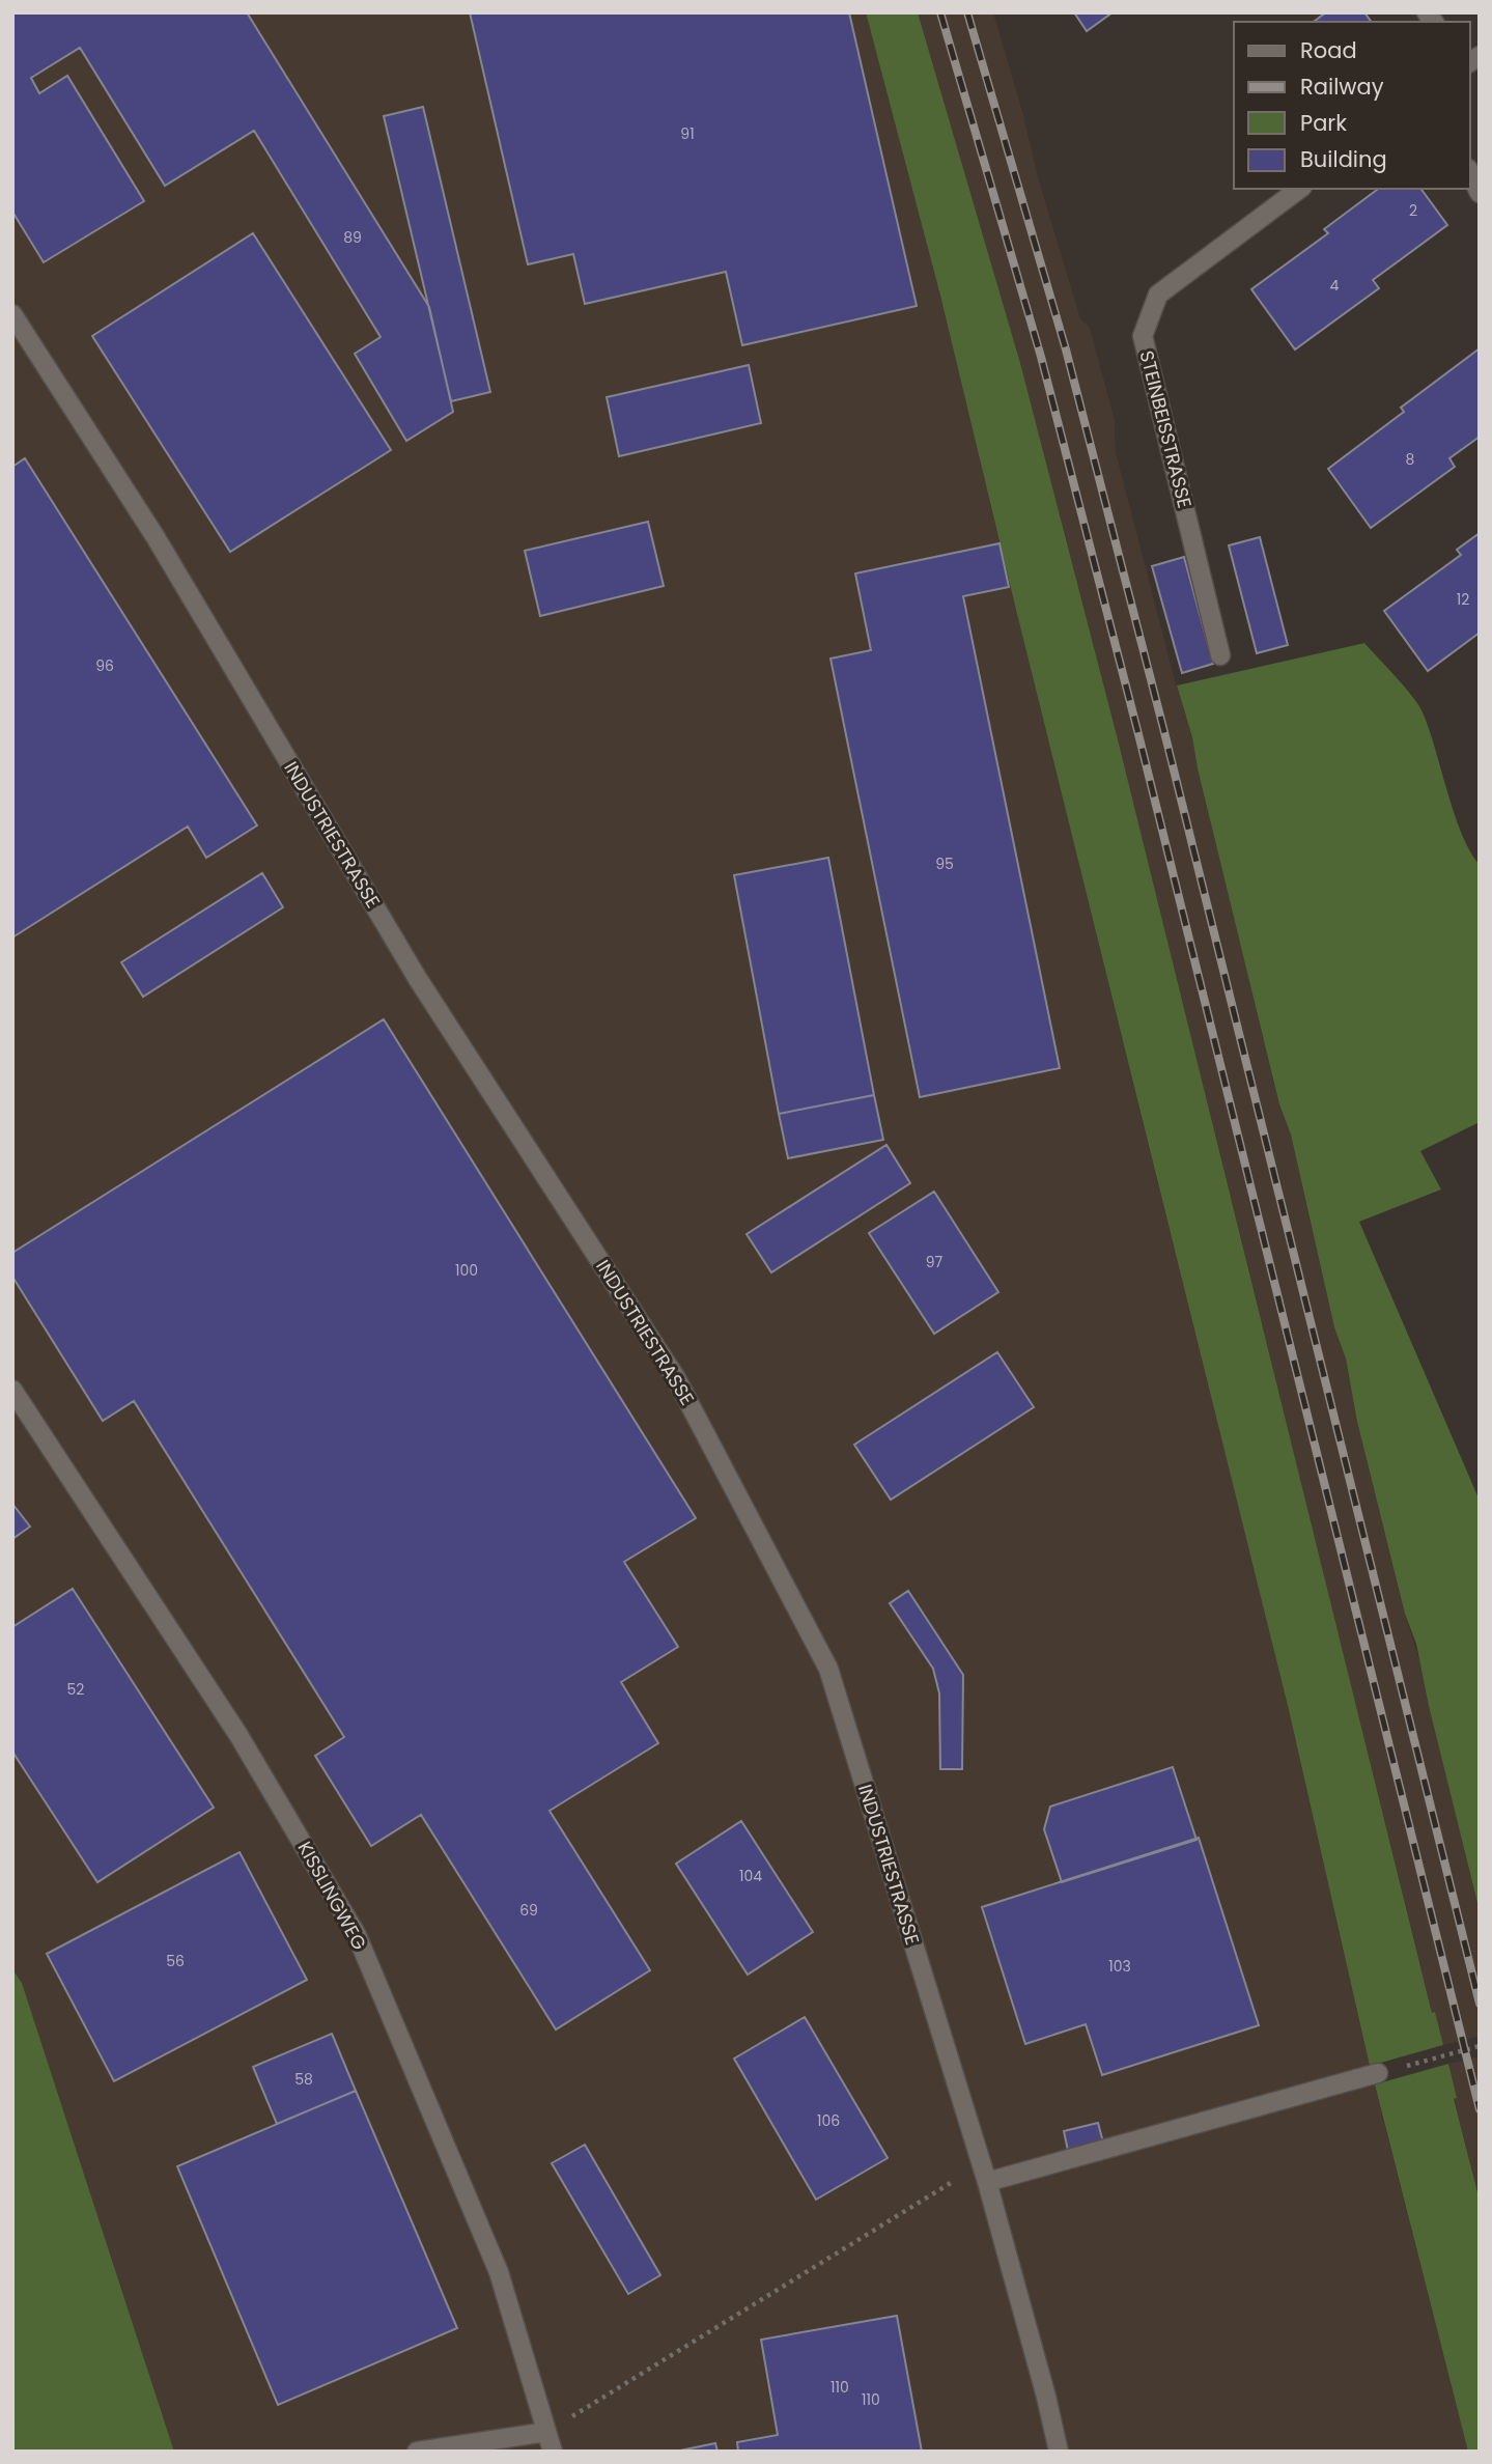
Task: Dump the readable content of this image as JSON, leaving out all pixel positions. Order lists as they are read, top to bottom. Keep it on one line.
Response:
{"streets":{"street":["STEINBEISSTRASSE","INDUSTRIESTRASSE","KISSLINGWEG"]},"house_numbers":["91","2","89","4","8","12","96","95","97","100","52","104","69","56","103","58","106","110","110"],"legend":["Road","Railway","Park","Building"]}
